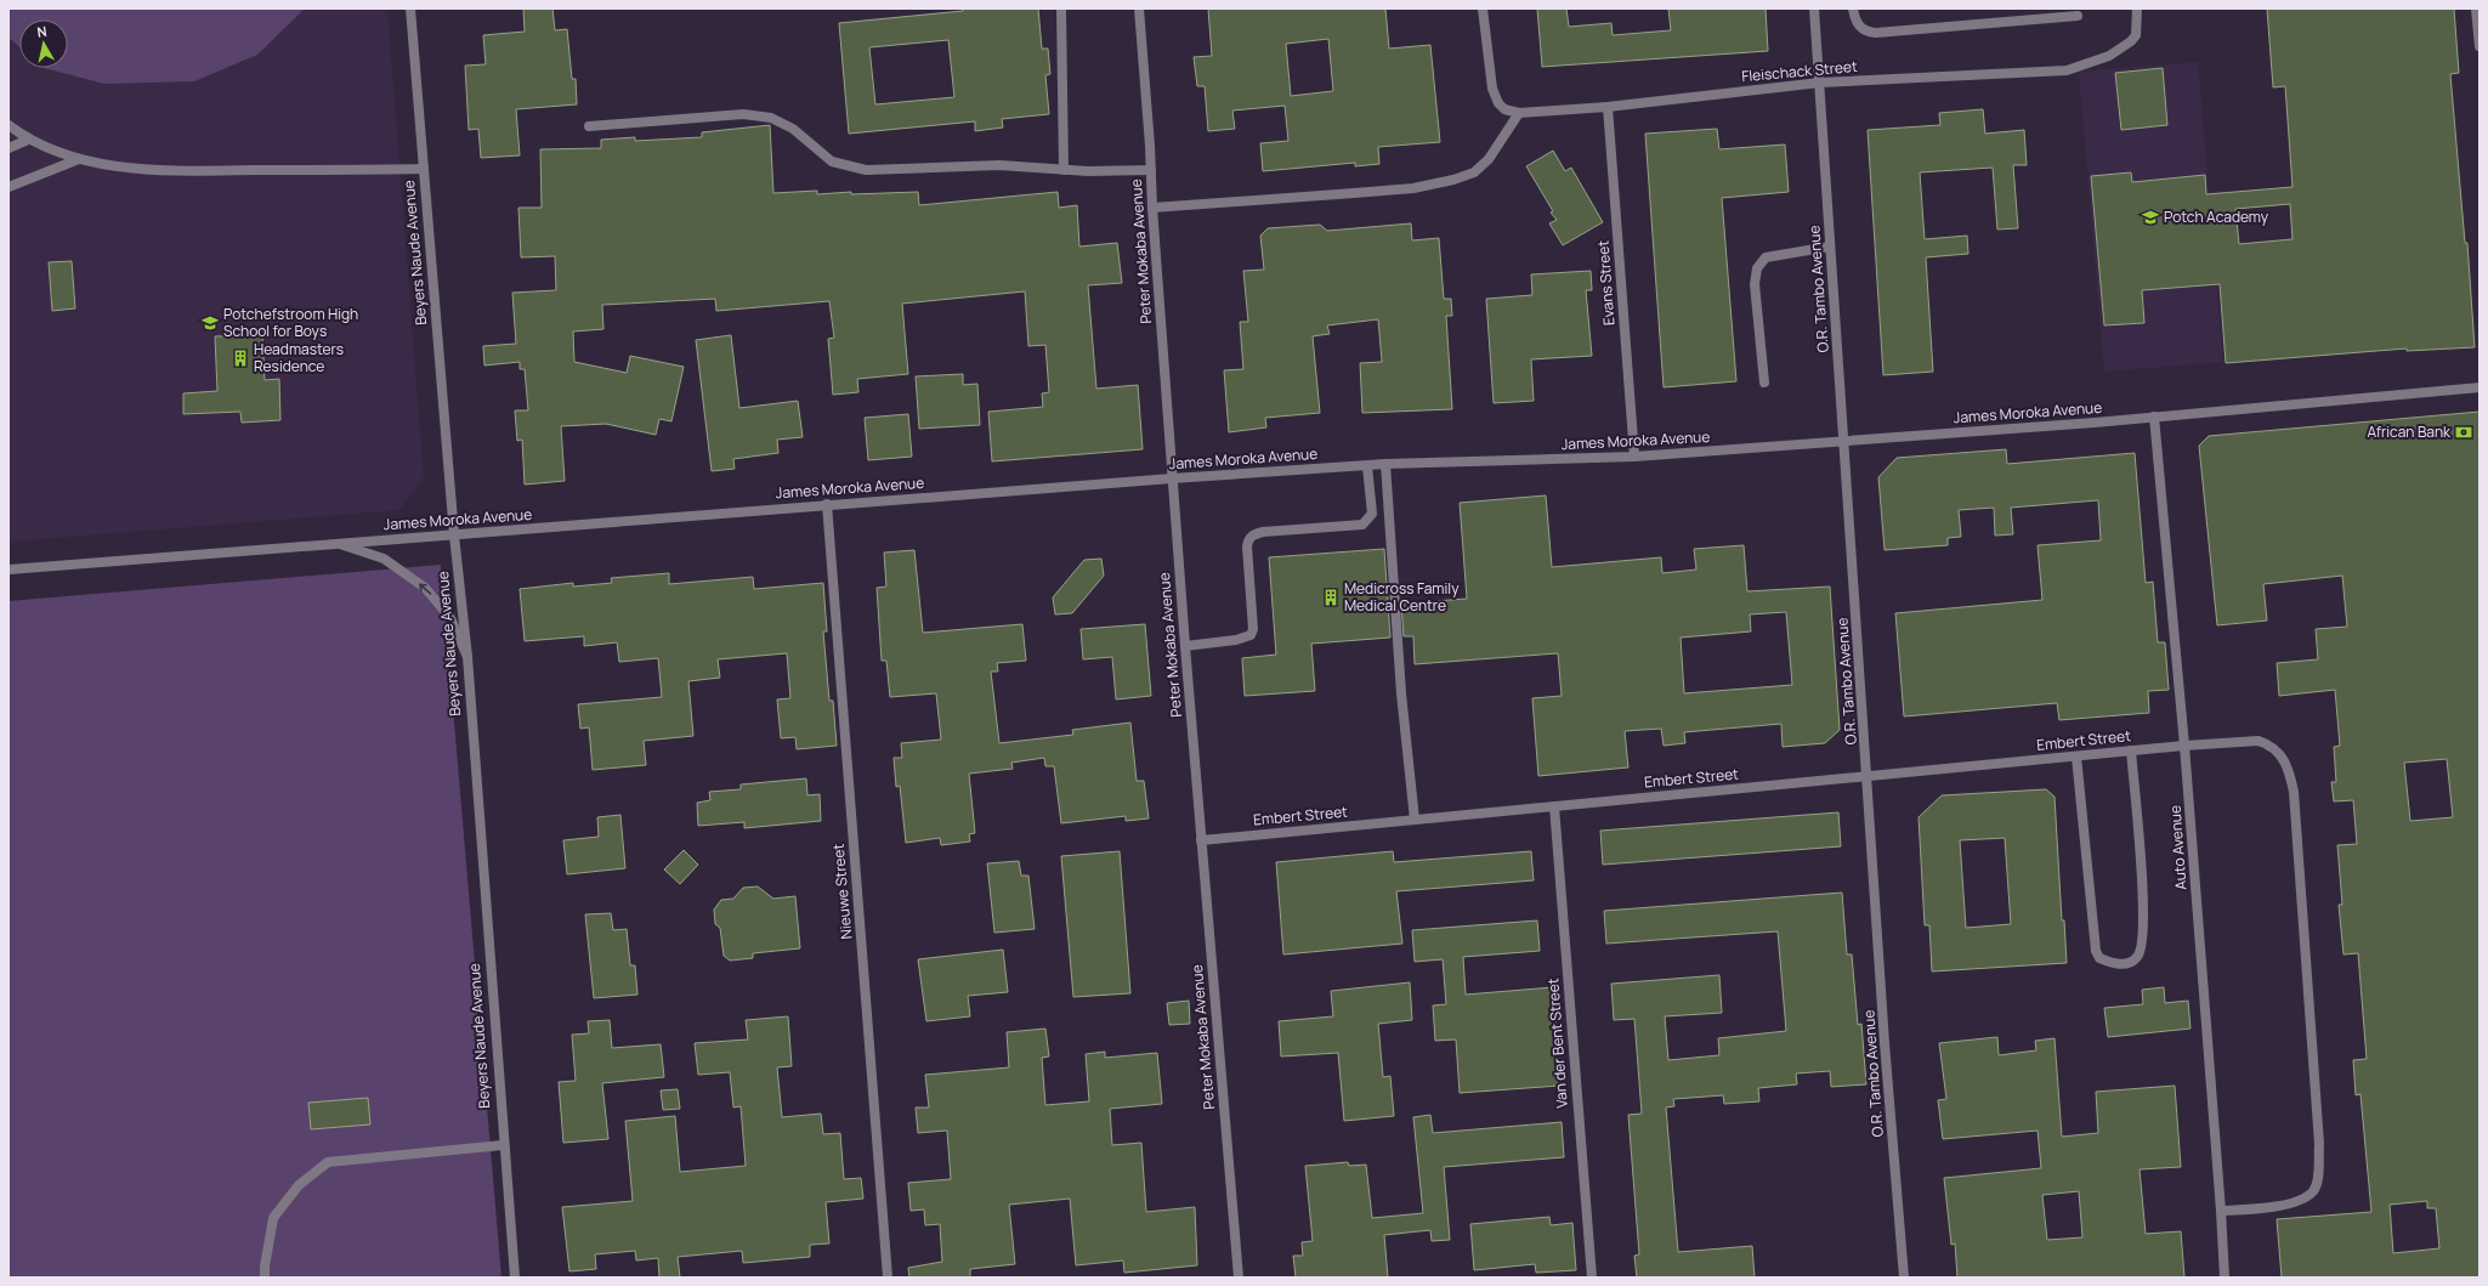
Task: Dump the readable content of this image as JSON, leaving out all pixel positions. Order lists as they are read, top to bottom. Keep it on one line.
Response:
{"streets":{"street":["Fleischack Street","Peter Mokaba Avenue","Beyers Naude Avenue","Evans Street","O.R. Tambo Avenue","James Moroka Avenue","Embert Street","Auto Avenue","Nieuwe Street","Van der Bent Street"]},"crossings":[["Fleischack Street","Evans Street"],["Fleischack Street","O.R. Tambo Avenue"],["Peter Mokaba Avenue","James Moroka Avenue"],["Peter Mokaba Avenue","Embert Street"],["Beyers Naude Avenue","James Moroka Avenue"],["Evans Street","James Moroka Avenue"],["O.R. Tambo Avenue","James Moroka Avenue"],["O.R. Tambo Avenue","Embert Street"],["James Moroka Avenue","Auto Avenue"],["James Moroka Avenue","Nieuwe Street"],["Embert Street","Auto Avenue"],["Embert Street","Van der Bent Street"]],"places":{"school or university":["Potch Academy","Potchefstroom High School for Boys"],"building":["Headmasters Residence","Medicross Family Medical Centre"],"bank":["African Bank"]},"north":"top"}
